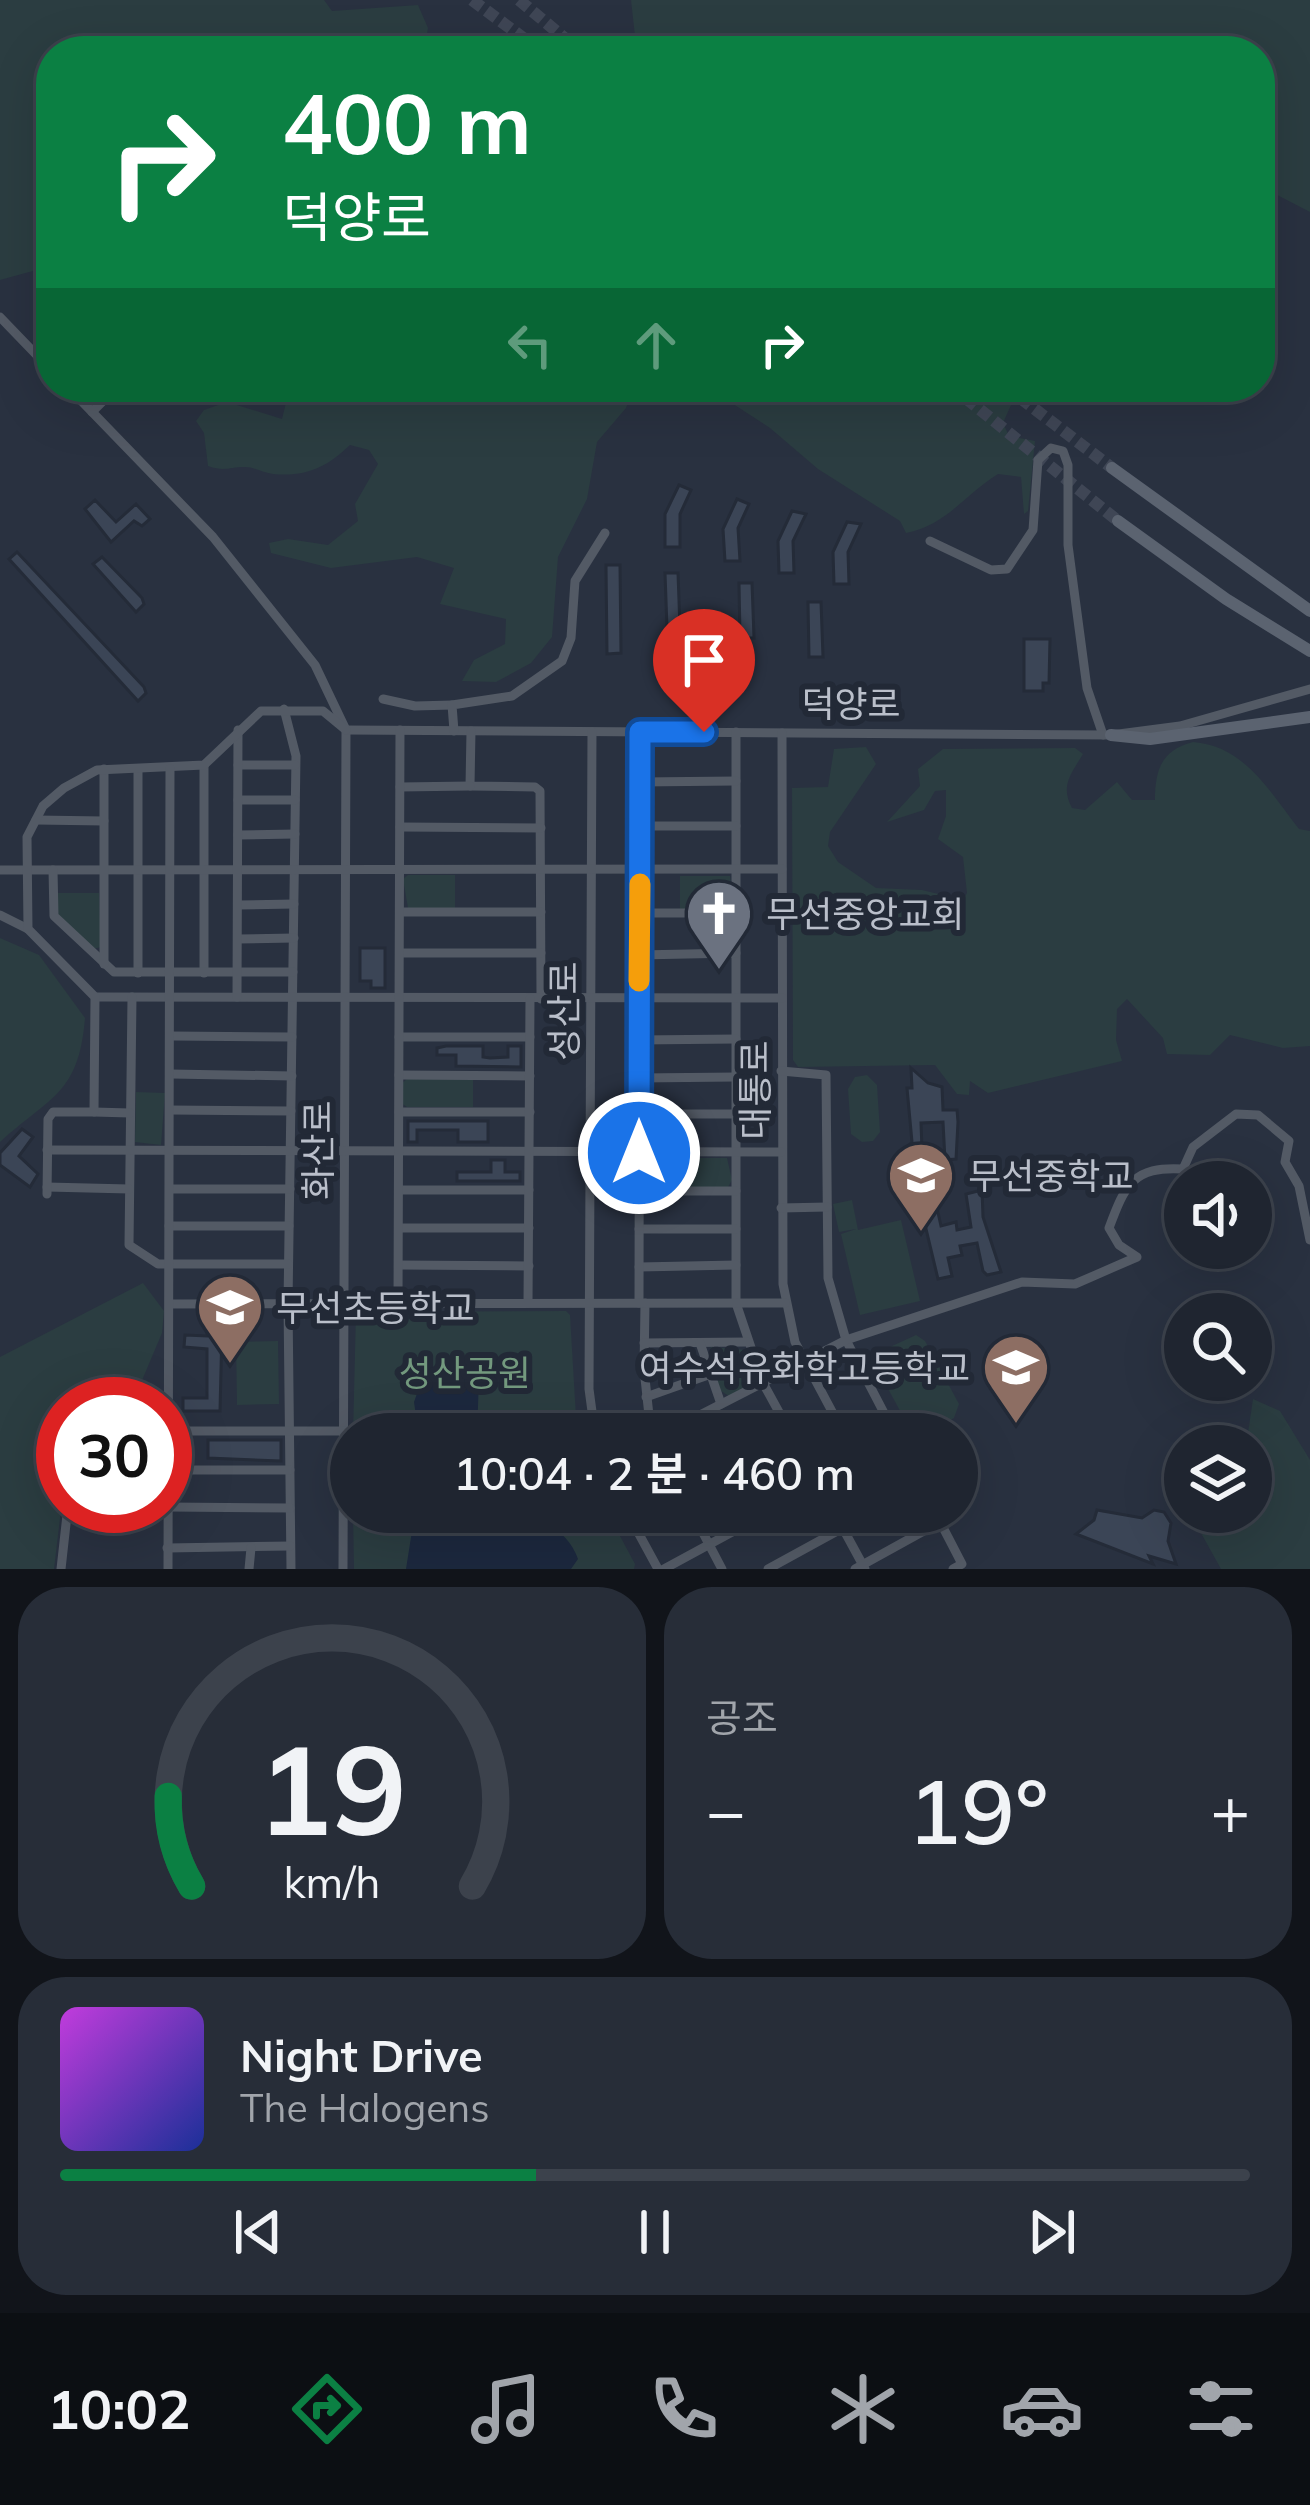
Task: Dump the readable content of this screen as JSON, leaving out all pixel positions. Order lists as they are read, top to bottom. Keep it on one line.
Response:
{"streets":{"street":["덕양로","성산로","대통로","화산로"]},"crossings":[["덕양로","성산로"],["덕양로","대통로"],["덕양로","화산로"]],"parks":["성산공원"],"places":{"church":["무선중앙교회"],"school or university":["무선중학교","무선초등학교","여수석유화학고등학교"]},"page":{"turn":["400 m","덕양로"],"limit":"30","trip":"10:04 · 2 분 · 460 m","tile":"공조","heat":["−","19°","+"],"song":["Night Drive","The Halogens"],"tabs":"10:02","gauge":["19","km/h"]}}
